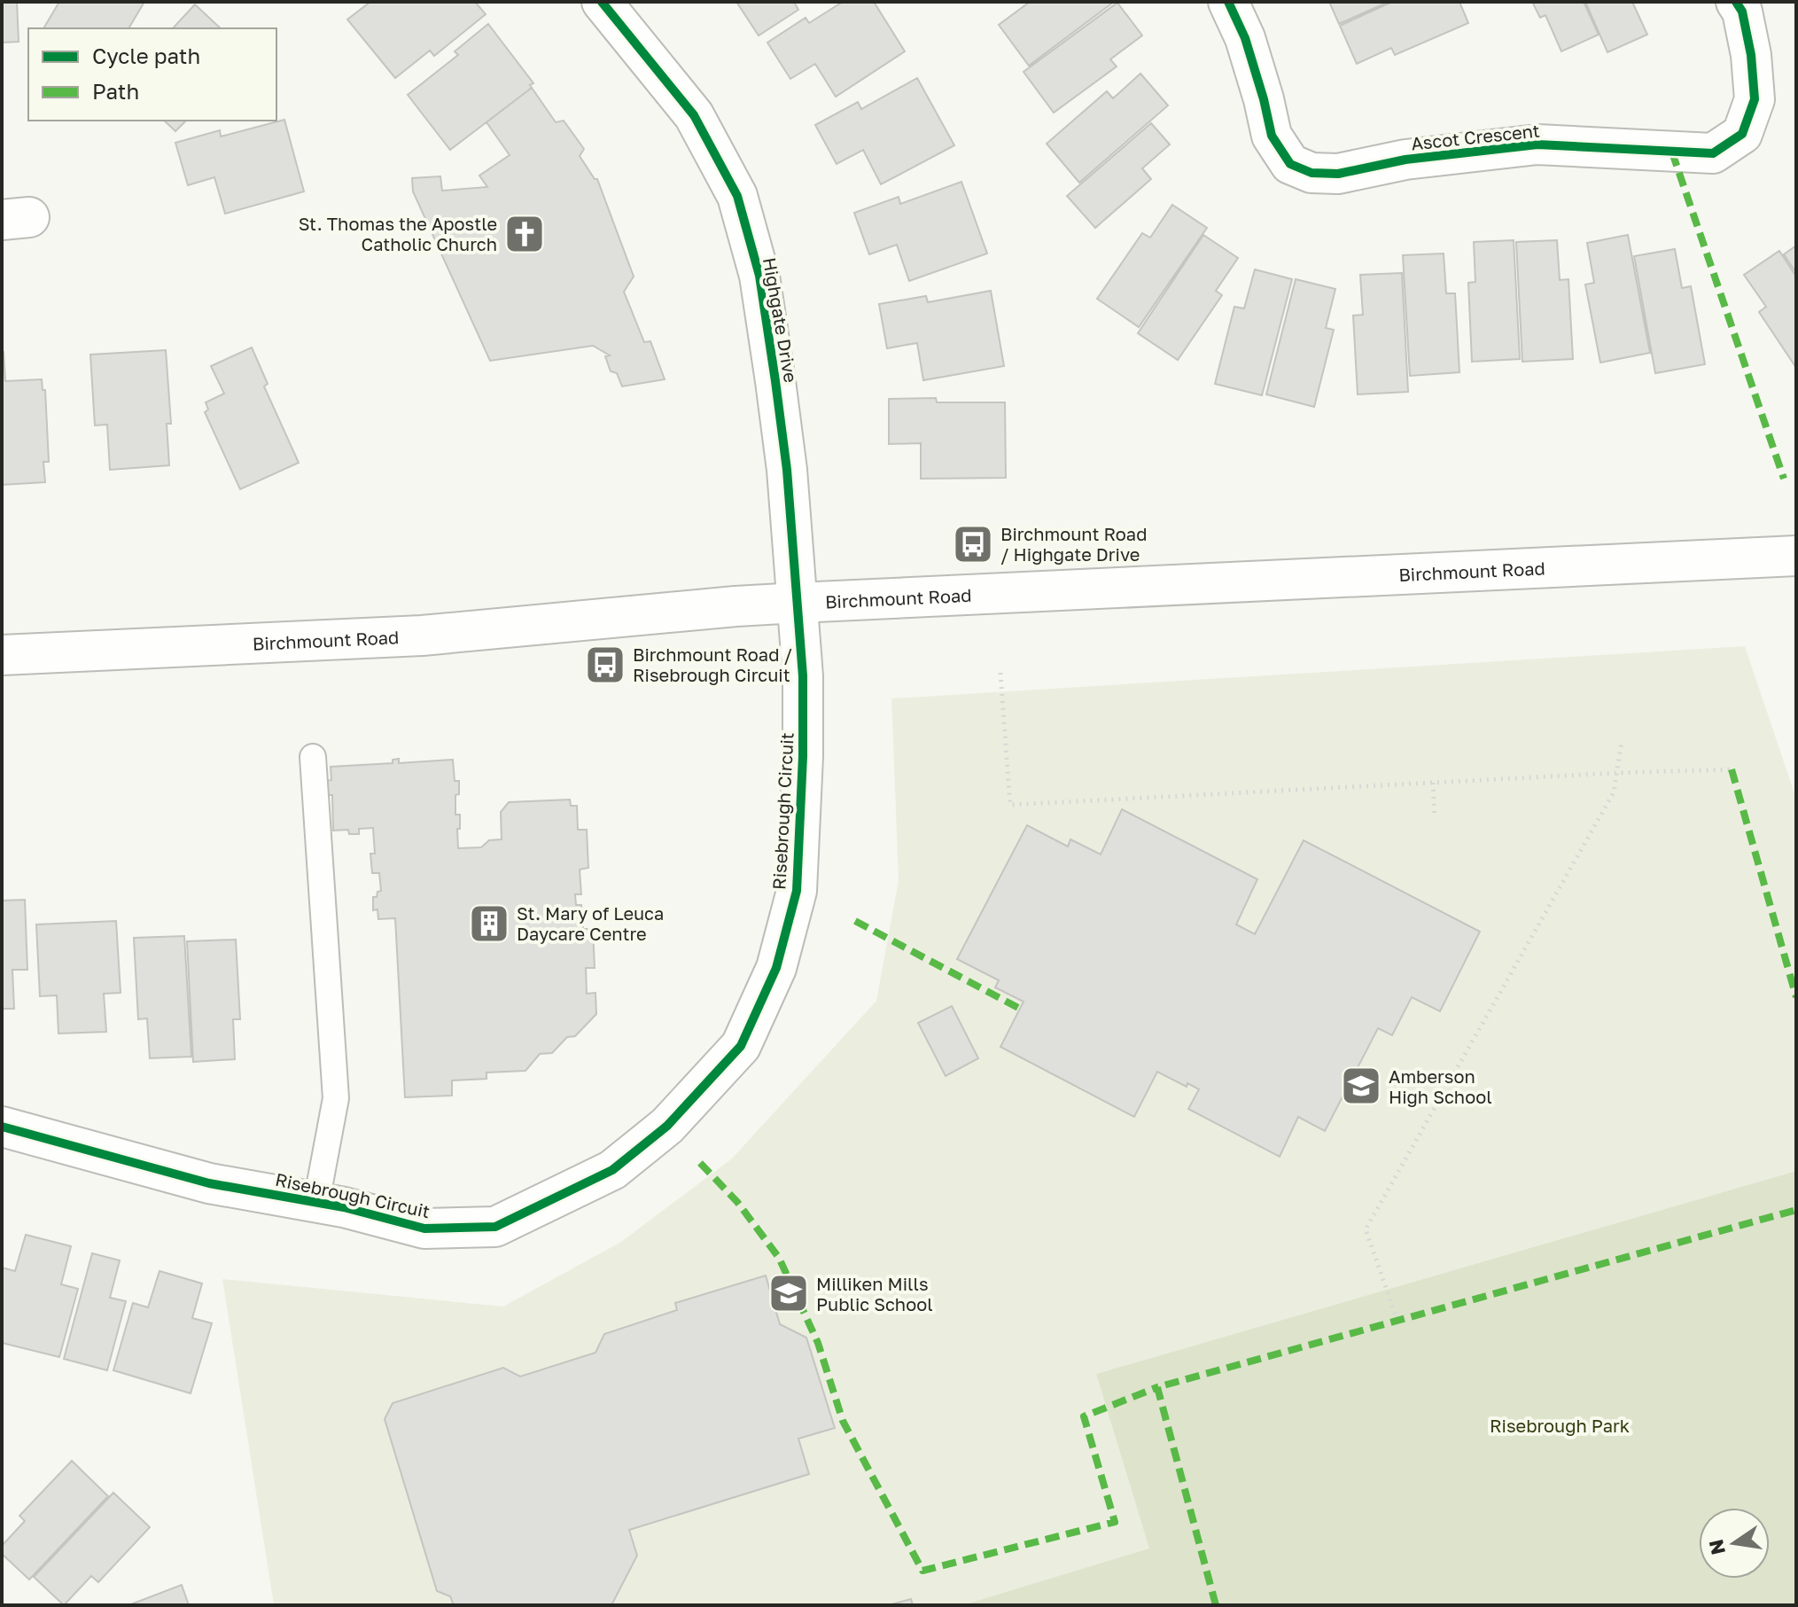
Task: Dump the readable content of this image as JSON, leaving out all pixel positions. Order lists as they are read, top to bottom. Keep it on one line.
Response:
{"streets":{"street":["Ascot Crescent","Highgate Drive","Birchmount Road","Risebrough Circuit"]},"crossings":[["Highgate Drive","Birchmount Road"],["Highgate Drive","Risebrough Circuit"],["Birchmount Road","Risebrough Circuit"]],"parks":["Risebrough Park"],"places":{"church":["St. Thomas the Apostle Catholic Church"],"bus stop":["Birchmount Road / Highgate Drive","Birchmount Road / Risebrough Circuit"],"building":["St. Mary of Leuca Daycare Centre"],"school or university":["Amberson High School","Milliken Mills Public School"]},"legend":["Cycle path","Path"],"north":"left"}
